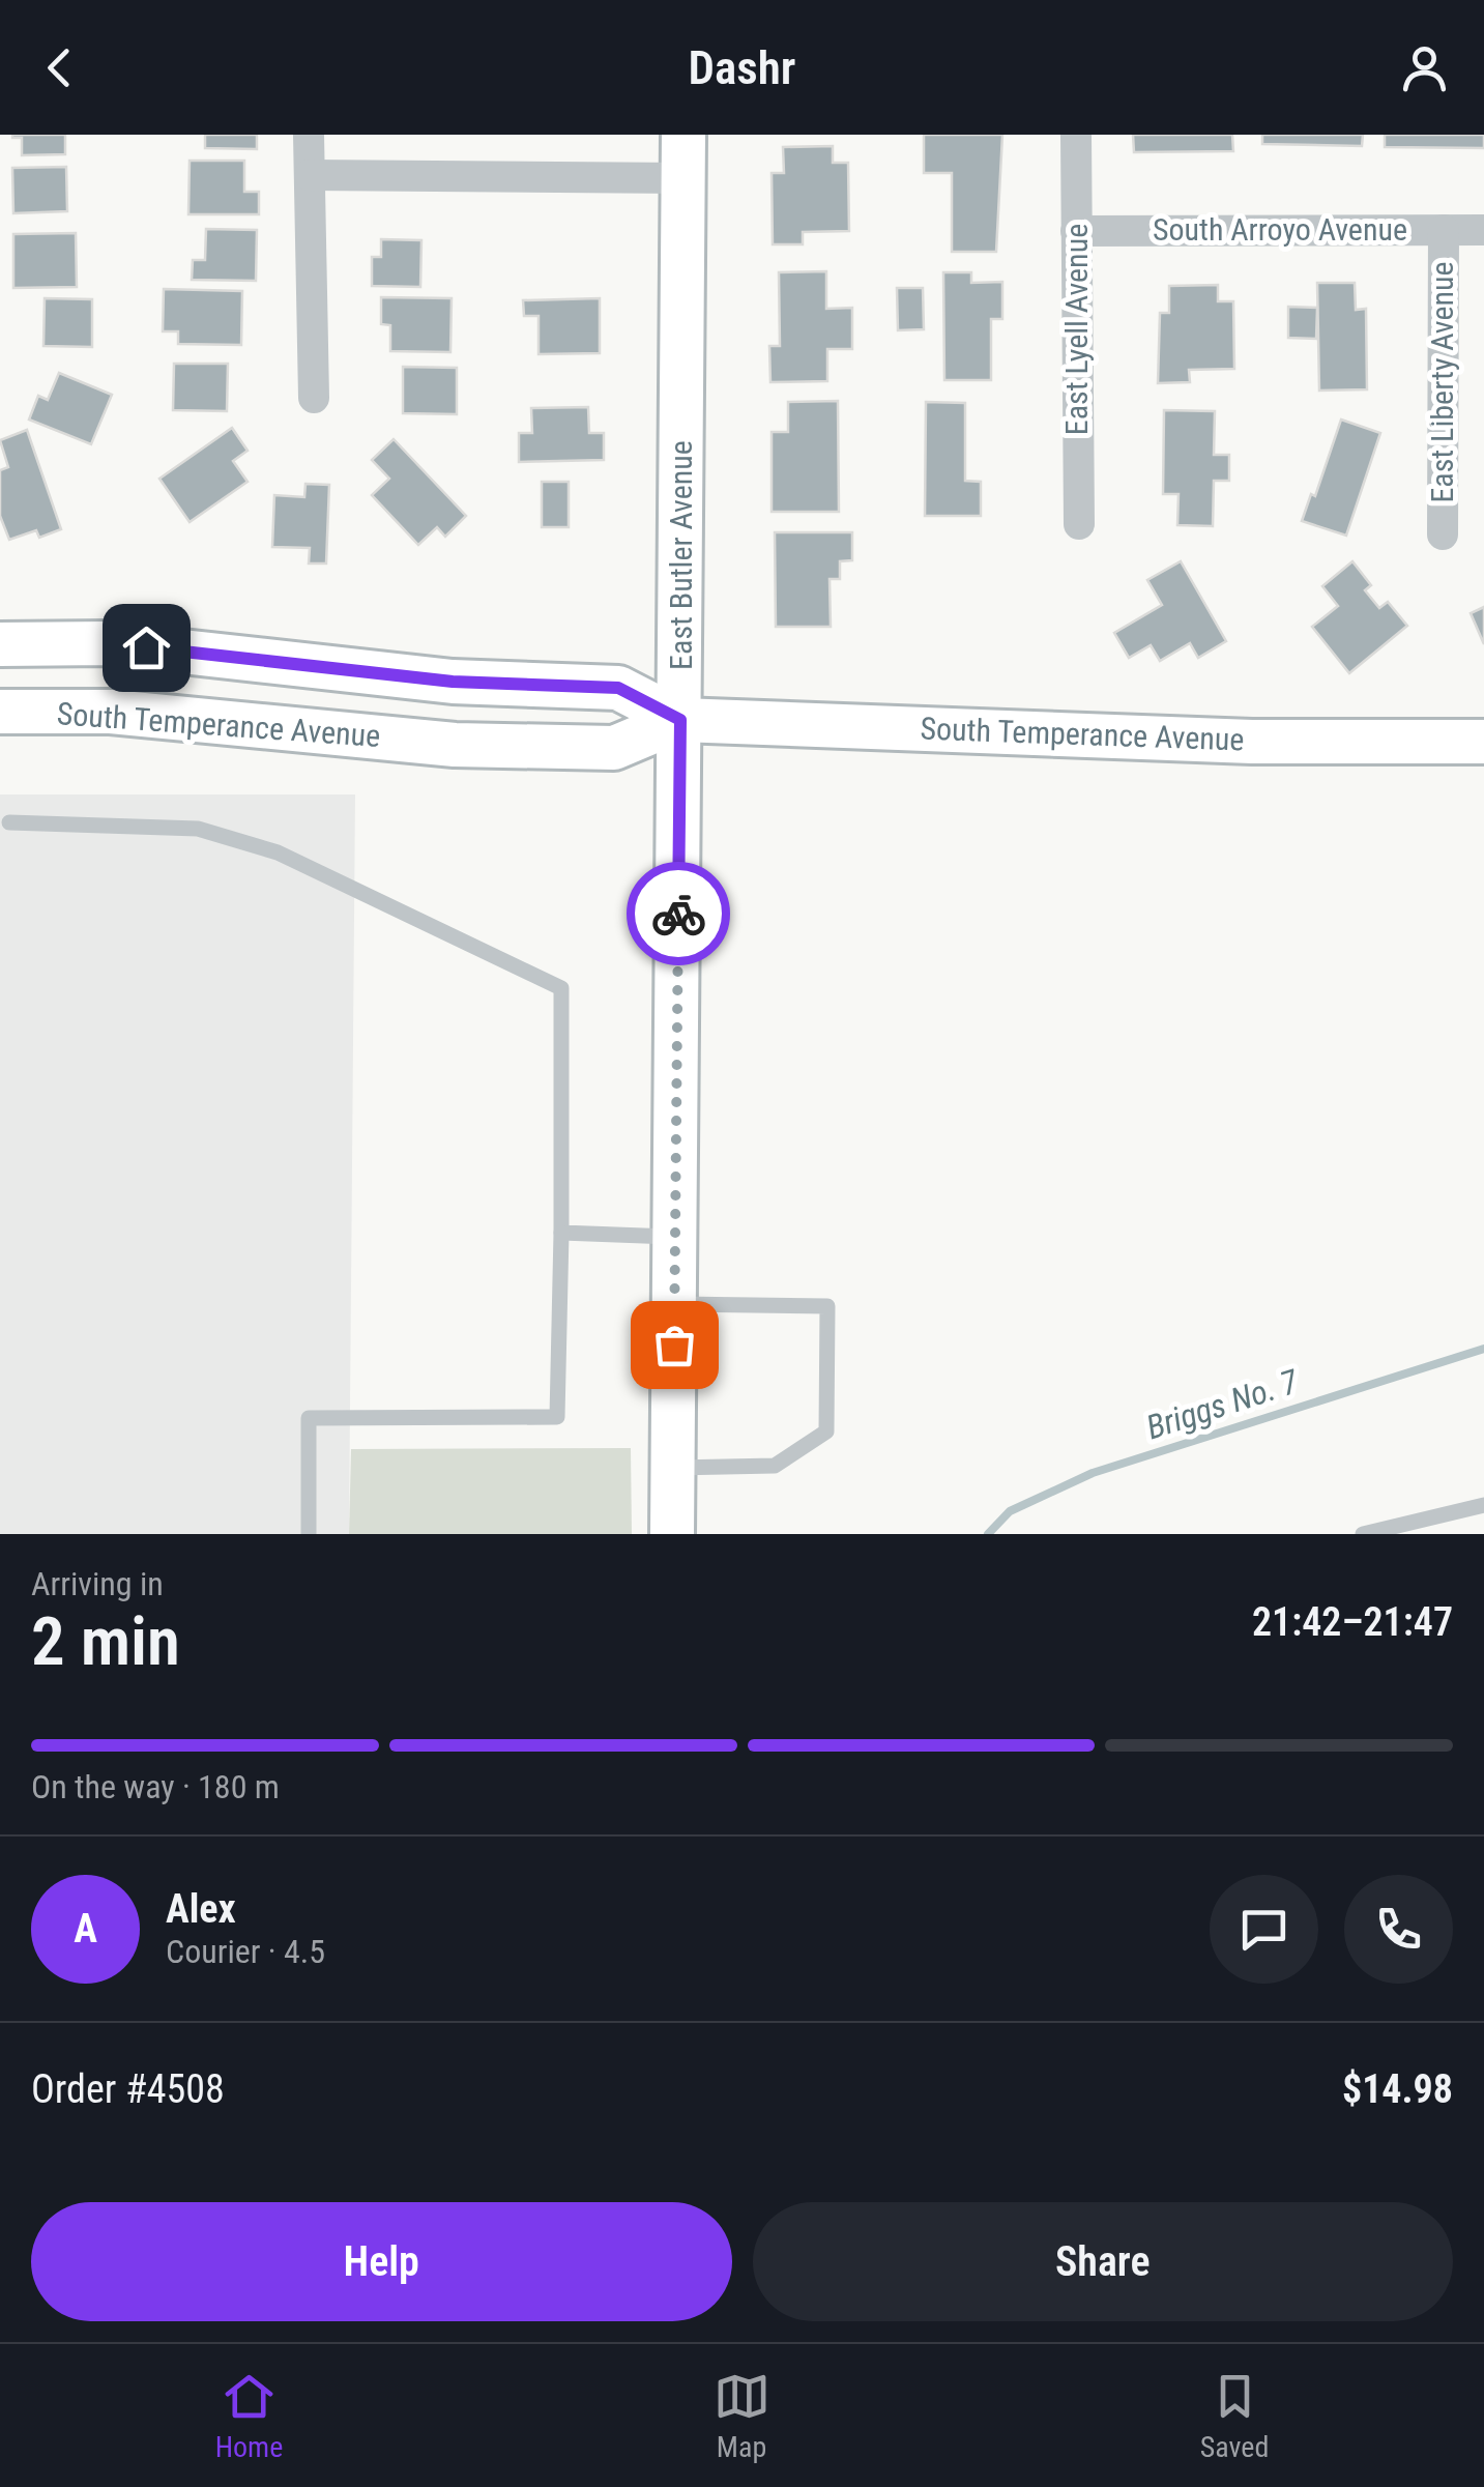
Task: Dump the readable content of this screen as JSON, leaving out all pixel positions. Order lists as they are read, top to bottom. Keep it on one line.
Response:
{"streets":{"main road":["East Butler Avenue","South Temperance Avenue"],"street":["South Arroyo Avenue","East Lyell Avenue","East Liberty Avenue"]},"crossings":[["South Arroyo Avenue","East Lyell Avenue"],["South Arroyo Avenue","East Liberty Avenue"],["East Butler Avenue","South Temperance Avenue"]],"water":["Briggs No. 7"],"page":{"header":"Dashr","heading":["2 min","Arriving in","21:42–21:47"],"panel":["Alex","Courier · 4.5","Order #4508","$14.98"],"bar":"On the way · 180 m","round":"A","buttons":["Help","Share"],"tabs":["Home","Map","Saved"]}}
